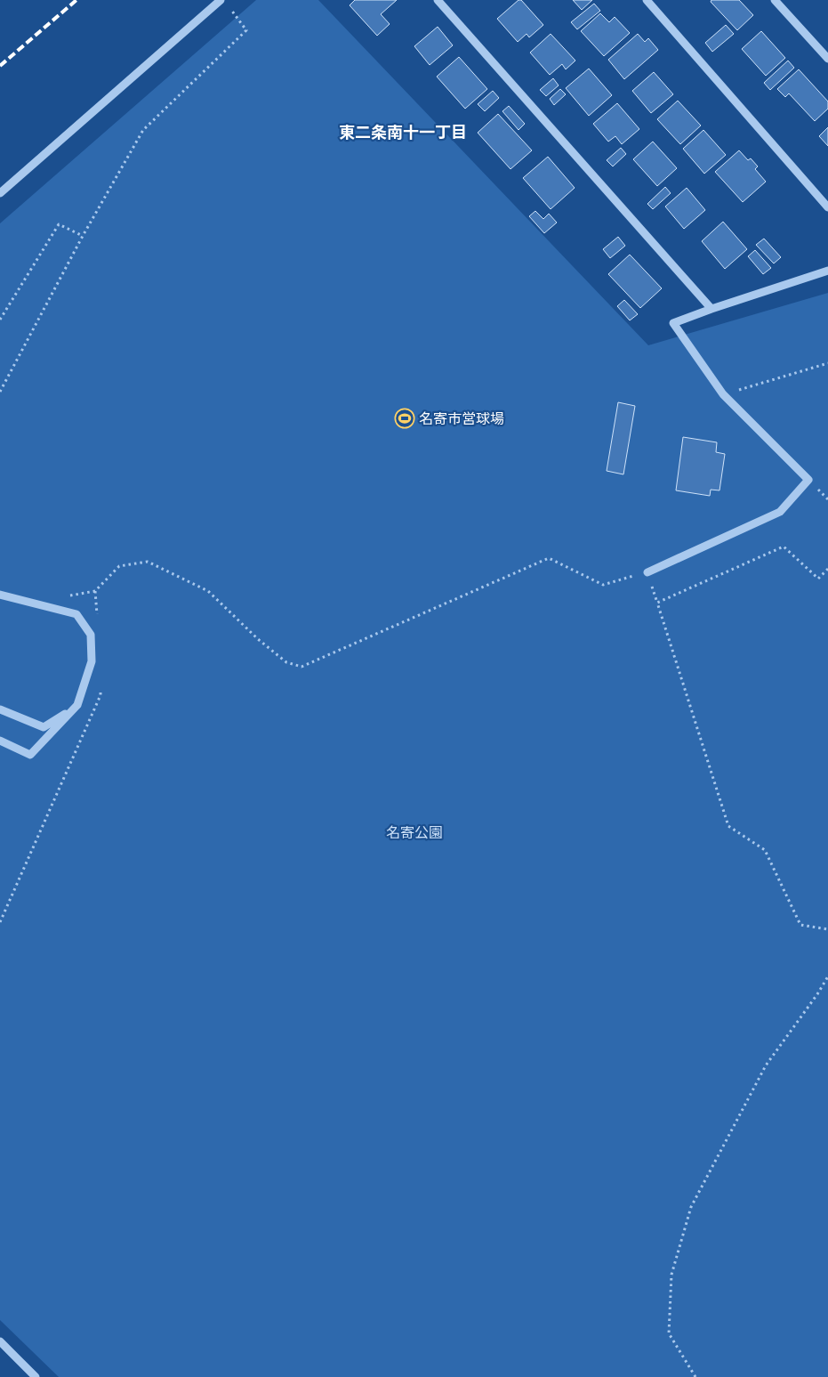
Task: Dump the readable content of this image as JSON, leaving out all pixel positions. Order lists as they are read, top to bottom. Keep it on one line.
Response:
{"districts":["東二条南十一丁目"],"parks":["名寄公園"],"places":{"sports":["名寄市営球場"]}}
